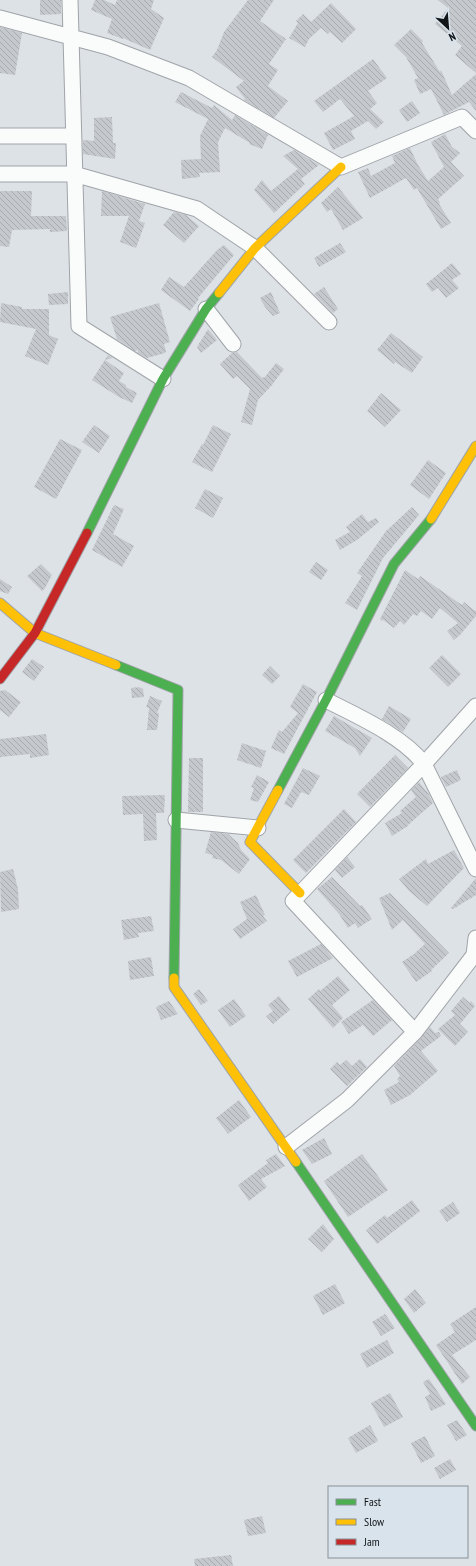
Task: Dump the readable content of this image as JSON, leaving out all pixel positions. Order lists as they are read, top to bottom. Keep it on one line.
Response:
{"legend":["Fast","Slow","Jam"],"north":"bottom right"}
